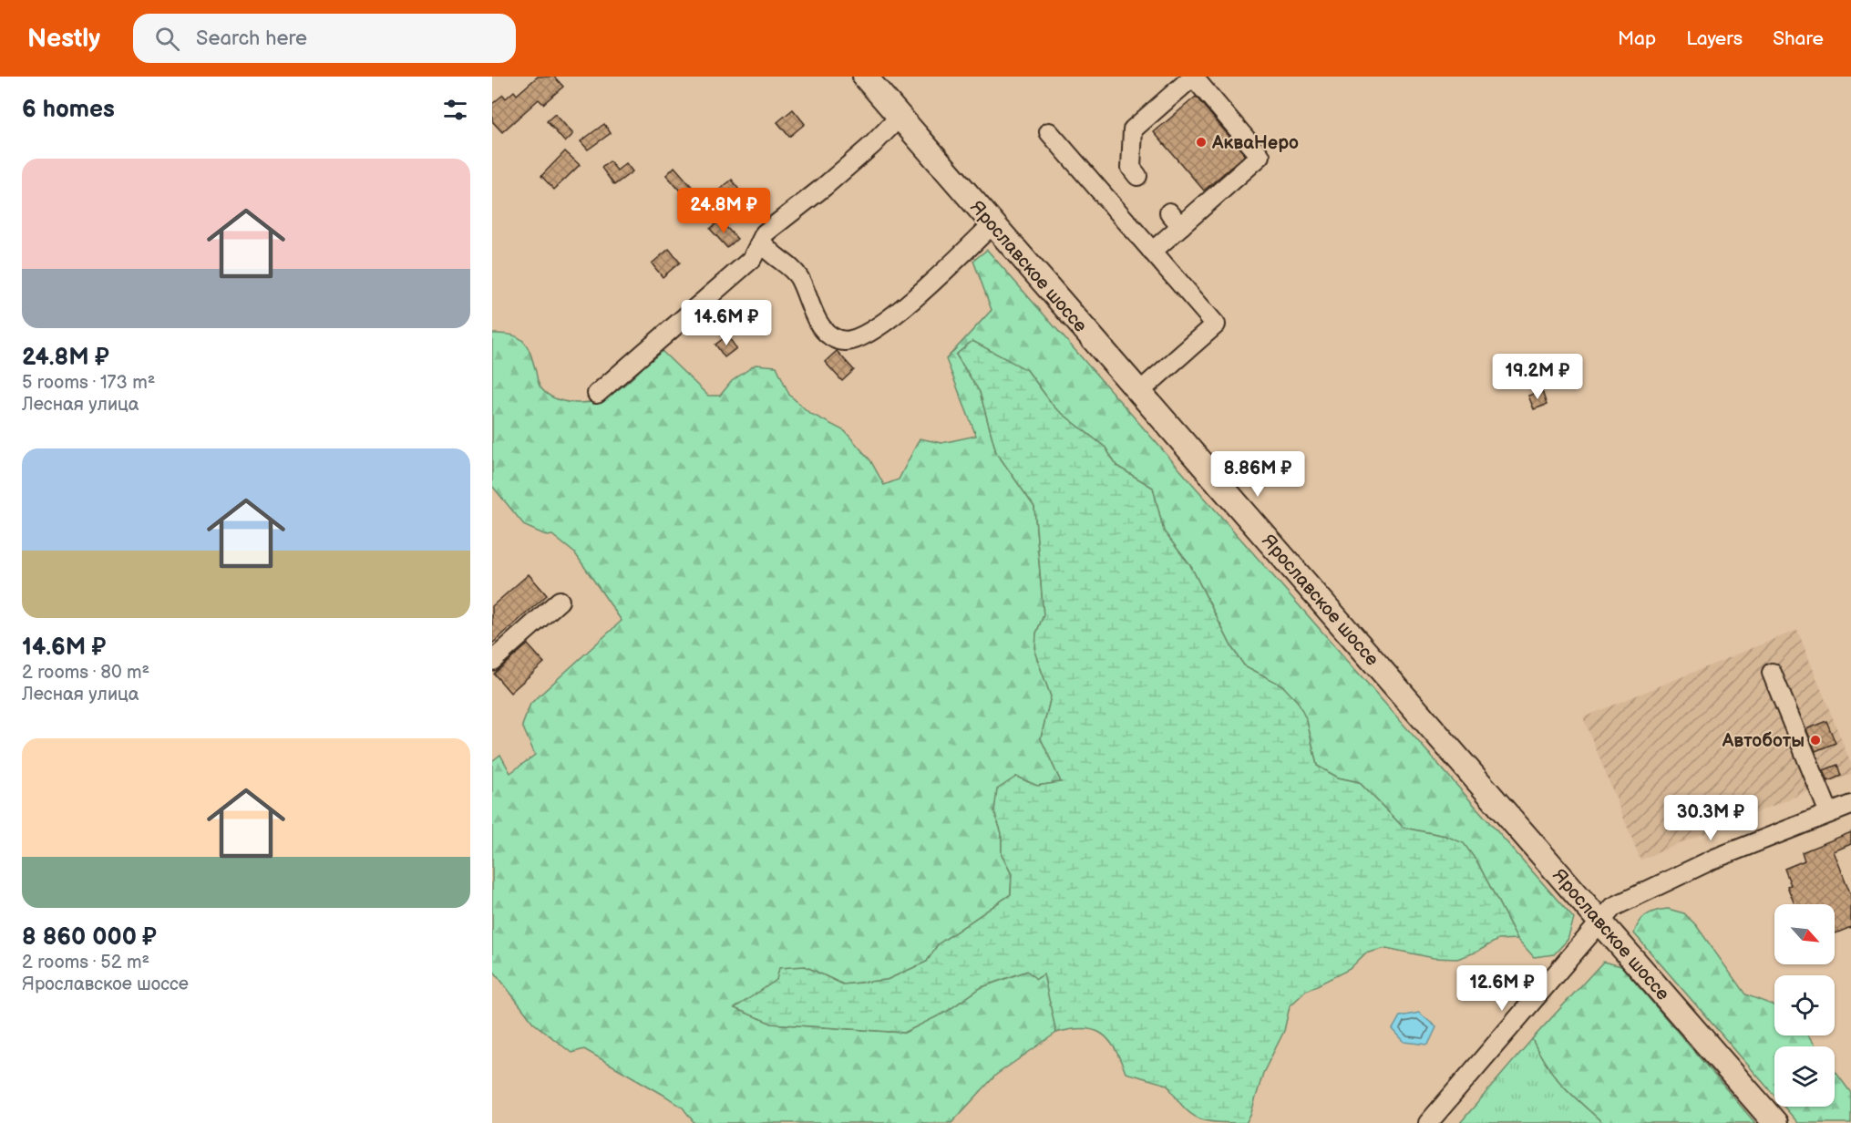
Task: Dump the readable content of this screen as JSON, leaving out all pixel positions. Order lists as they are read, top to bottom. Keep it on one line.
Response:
{"streets":{"main road":["Ярославское шоссе"]},"places":["АкваНеро","Автоботы"],"north":"bottom right","page":{"header":"Nestly","search":"Search here","nav":["Map","Layers","Share"],"heading":"6 homes","list":[{"name":"24.8M ₽","note":"5 rooms · 173 m² · Лесная улица"},{"name":"14.6M ₽","note":"2 rooms · 80 m² · Лесная улица"},{"name":"8 860 000 ₽","note":"2 rooms · 52 m² · Ярославское шоссе"}],"price":["24.8M ₽","14.6M ₽","19.2M ₽","8.86M ₽","30.3M ₽","12.6M ₽"]}}
